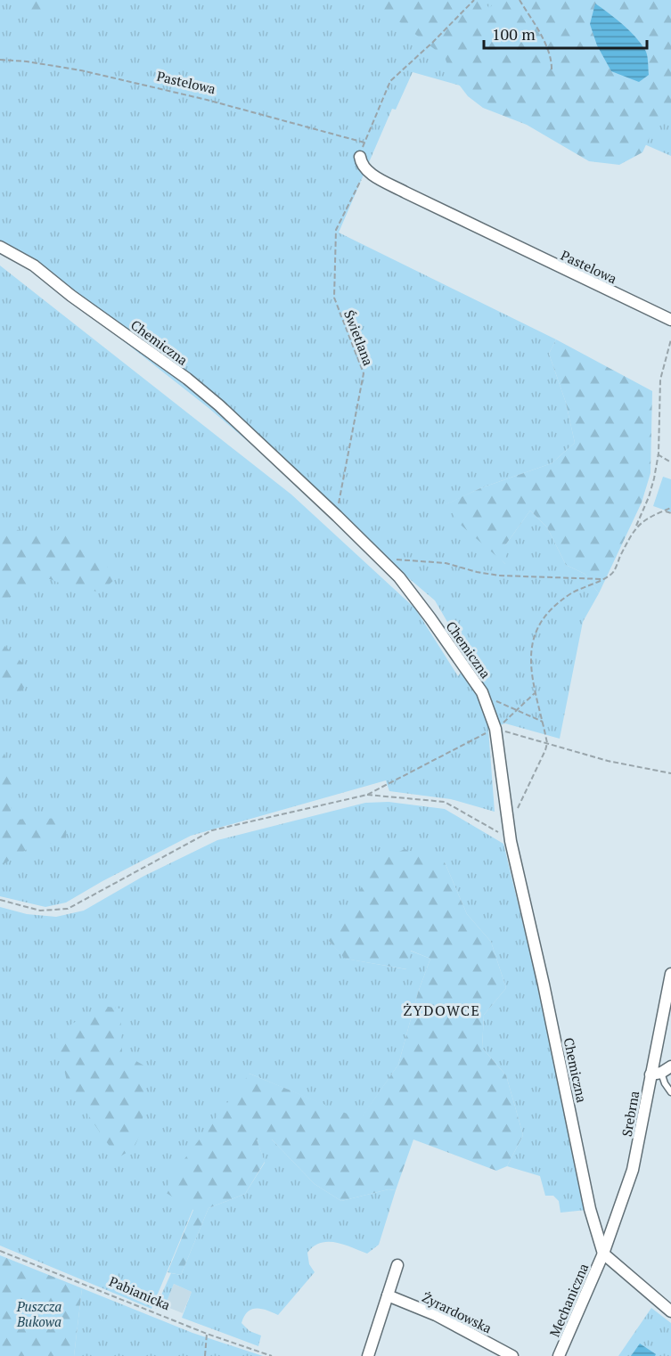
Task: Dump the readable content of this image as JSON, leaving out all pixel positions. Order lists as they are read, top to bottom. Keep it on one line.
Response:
{"streets":{"street":["Pastelowa","Chemiczna","Srebrna","Mechaniczna","Żyrardowska"],"path":["Świetlana","Pabianicka"]},"crossings":[["Pastelowa","Świetlana"],["Świetlana","Chemiczna"],["Chemiczna","Srebrna"],["Chemiczna","Mechaniczna"],["Srebrna","Mechaniczna"]],"districts":["ŻYDOWCE"],"parks":["Puszcza Bukowa"],"scale_bar":"100 m"}
